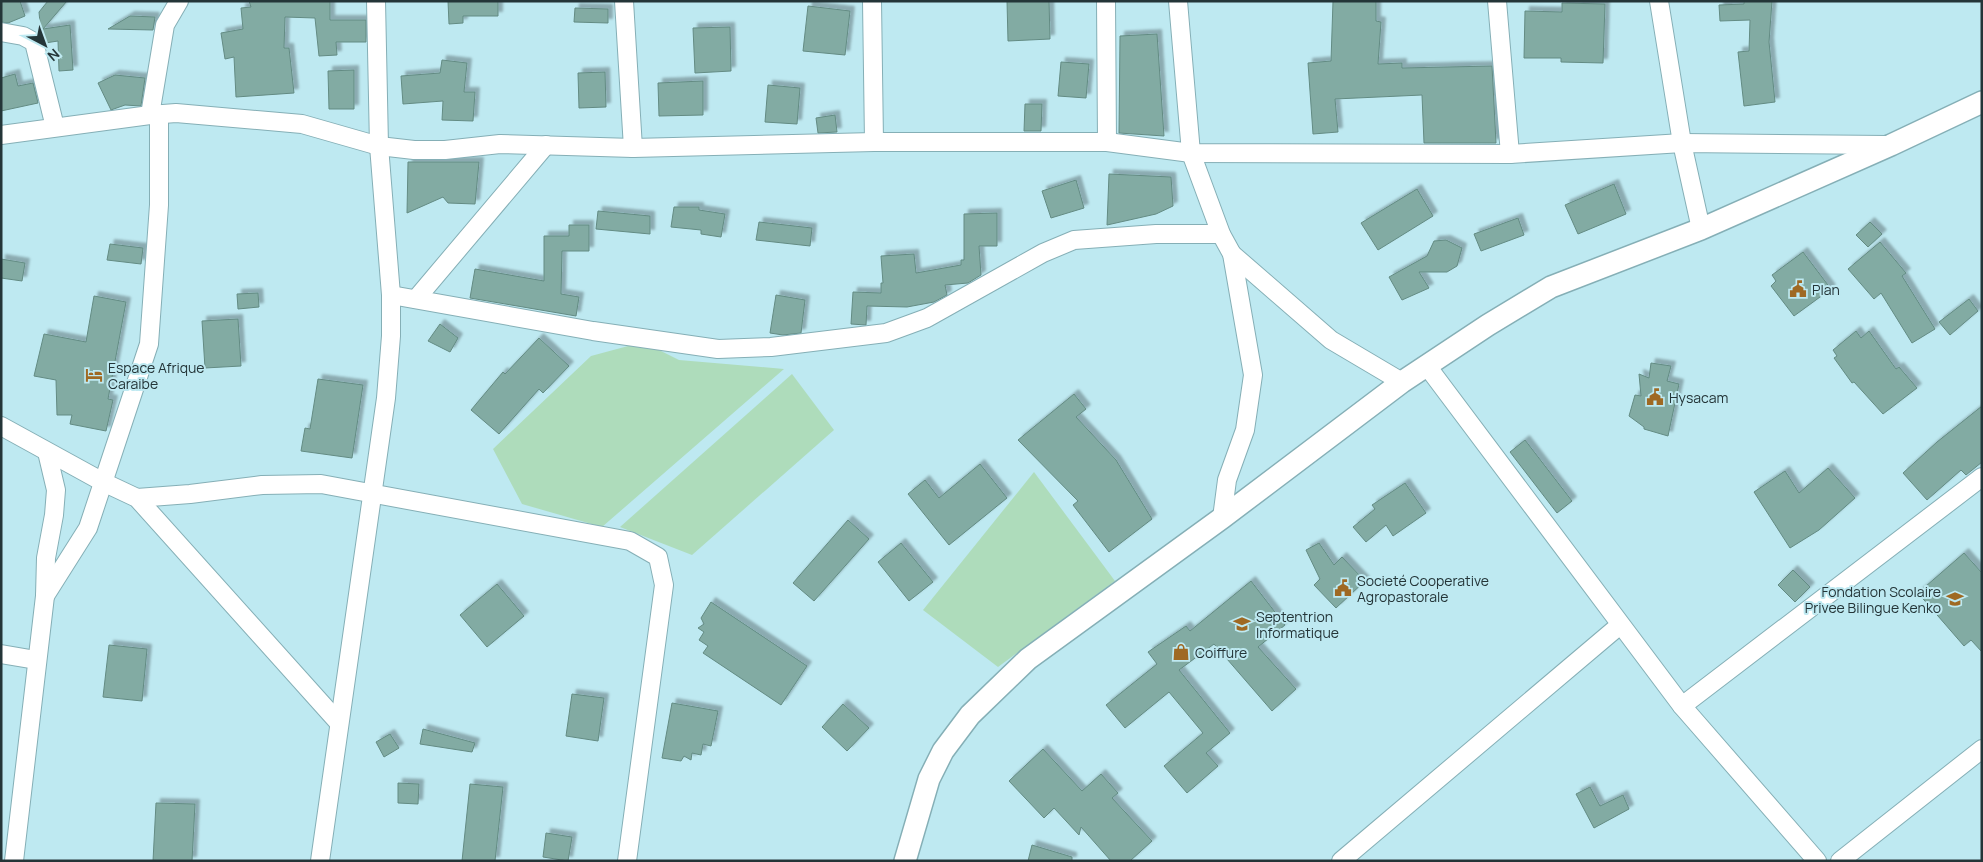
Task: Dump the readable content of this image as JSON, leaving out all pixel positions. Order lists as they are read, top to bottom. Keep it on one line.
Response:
{"places":{"public building":["Plan","Hysacam","Societé Cooperative Agropastorale"],"hotel":["Espace Afrique Caraibe"],"school or university":["Fondation Scolaire Privee Bilingue Kenko","Septentrion Informatique"],"shop":["Coiffure"]},"north":"bottom right"}
